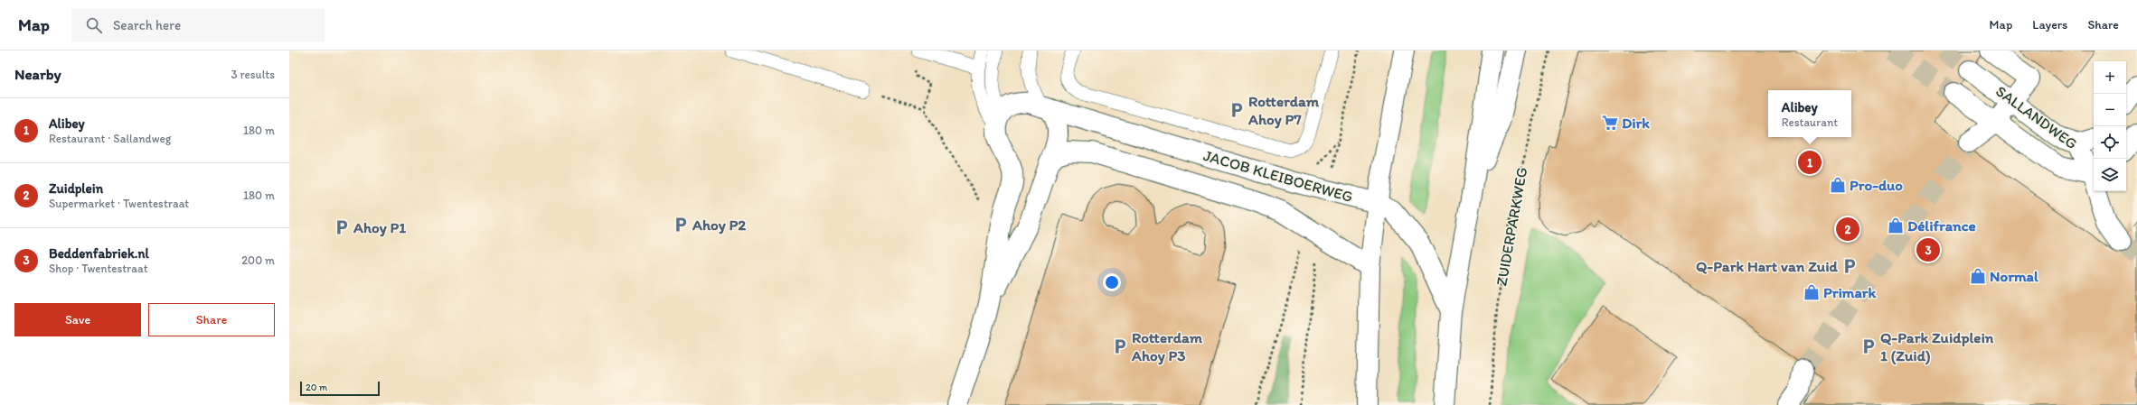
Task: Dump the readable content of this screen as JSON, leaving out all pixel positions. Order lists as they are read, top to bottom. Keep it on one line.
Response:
{"streets":{"street":["SALLANDWEG","JACOB KLEIBOERWEG"],"path":["ZUIDERPARKWEG"]},"places":{"parking":["Rotterdam Ahoy P7","Ahoy P2","Ahoy P1","Q-Park Hart van Zuid","Rotterdam Ahoy P3","Q-Park Zuidplein 1 (Zuid)"],"supermarket":["Dirk"],"shop":["Pro-duo","Délifrance","Normal","Primark"]},"scale_bar":"20 m","page":{"header":"Map","search":"Search here","nav":["Map","Layers","Share"],"heading":["Nearby","3 results"],"map_buttons":["+","−"],"popup":["Alibey","Restaurant"],"list":[{"mark":"1","name":"Alibey","note":"Restaurant · Sallandweg","value":"180 m"},{"mark":"2","name":"Zuidplein","note":"Supermarket · Twentestraat","value":"180 m"},{"mark":"3","name":"Beddenfabriek.nl","note":"Shop · Twentestraat","value":"200 m"}],"pins":["1","2","3"],"buttons":["Save","Share"],"scale":"20 m"}}
